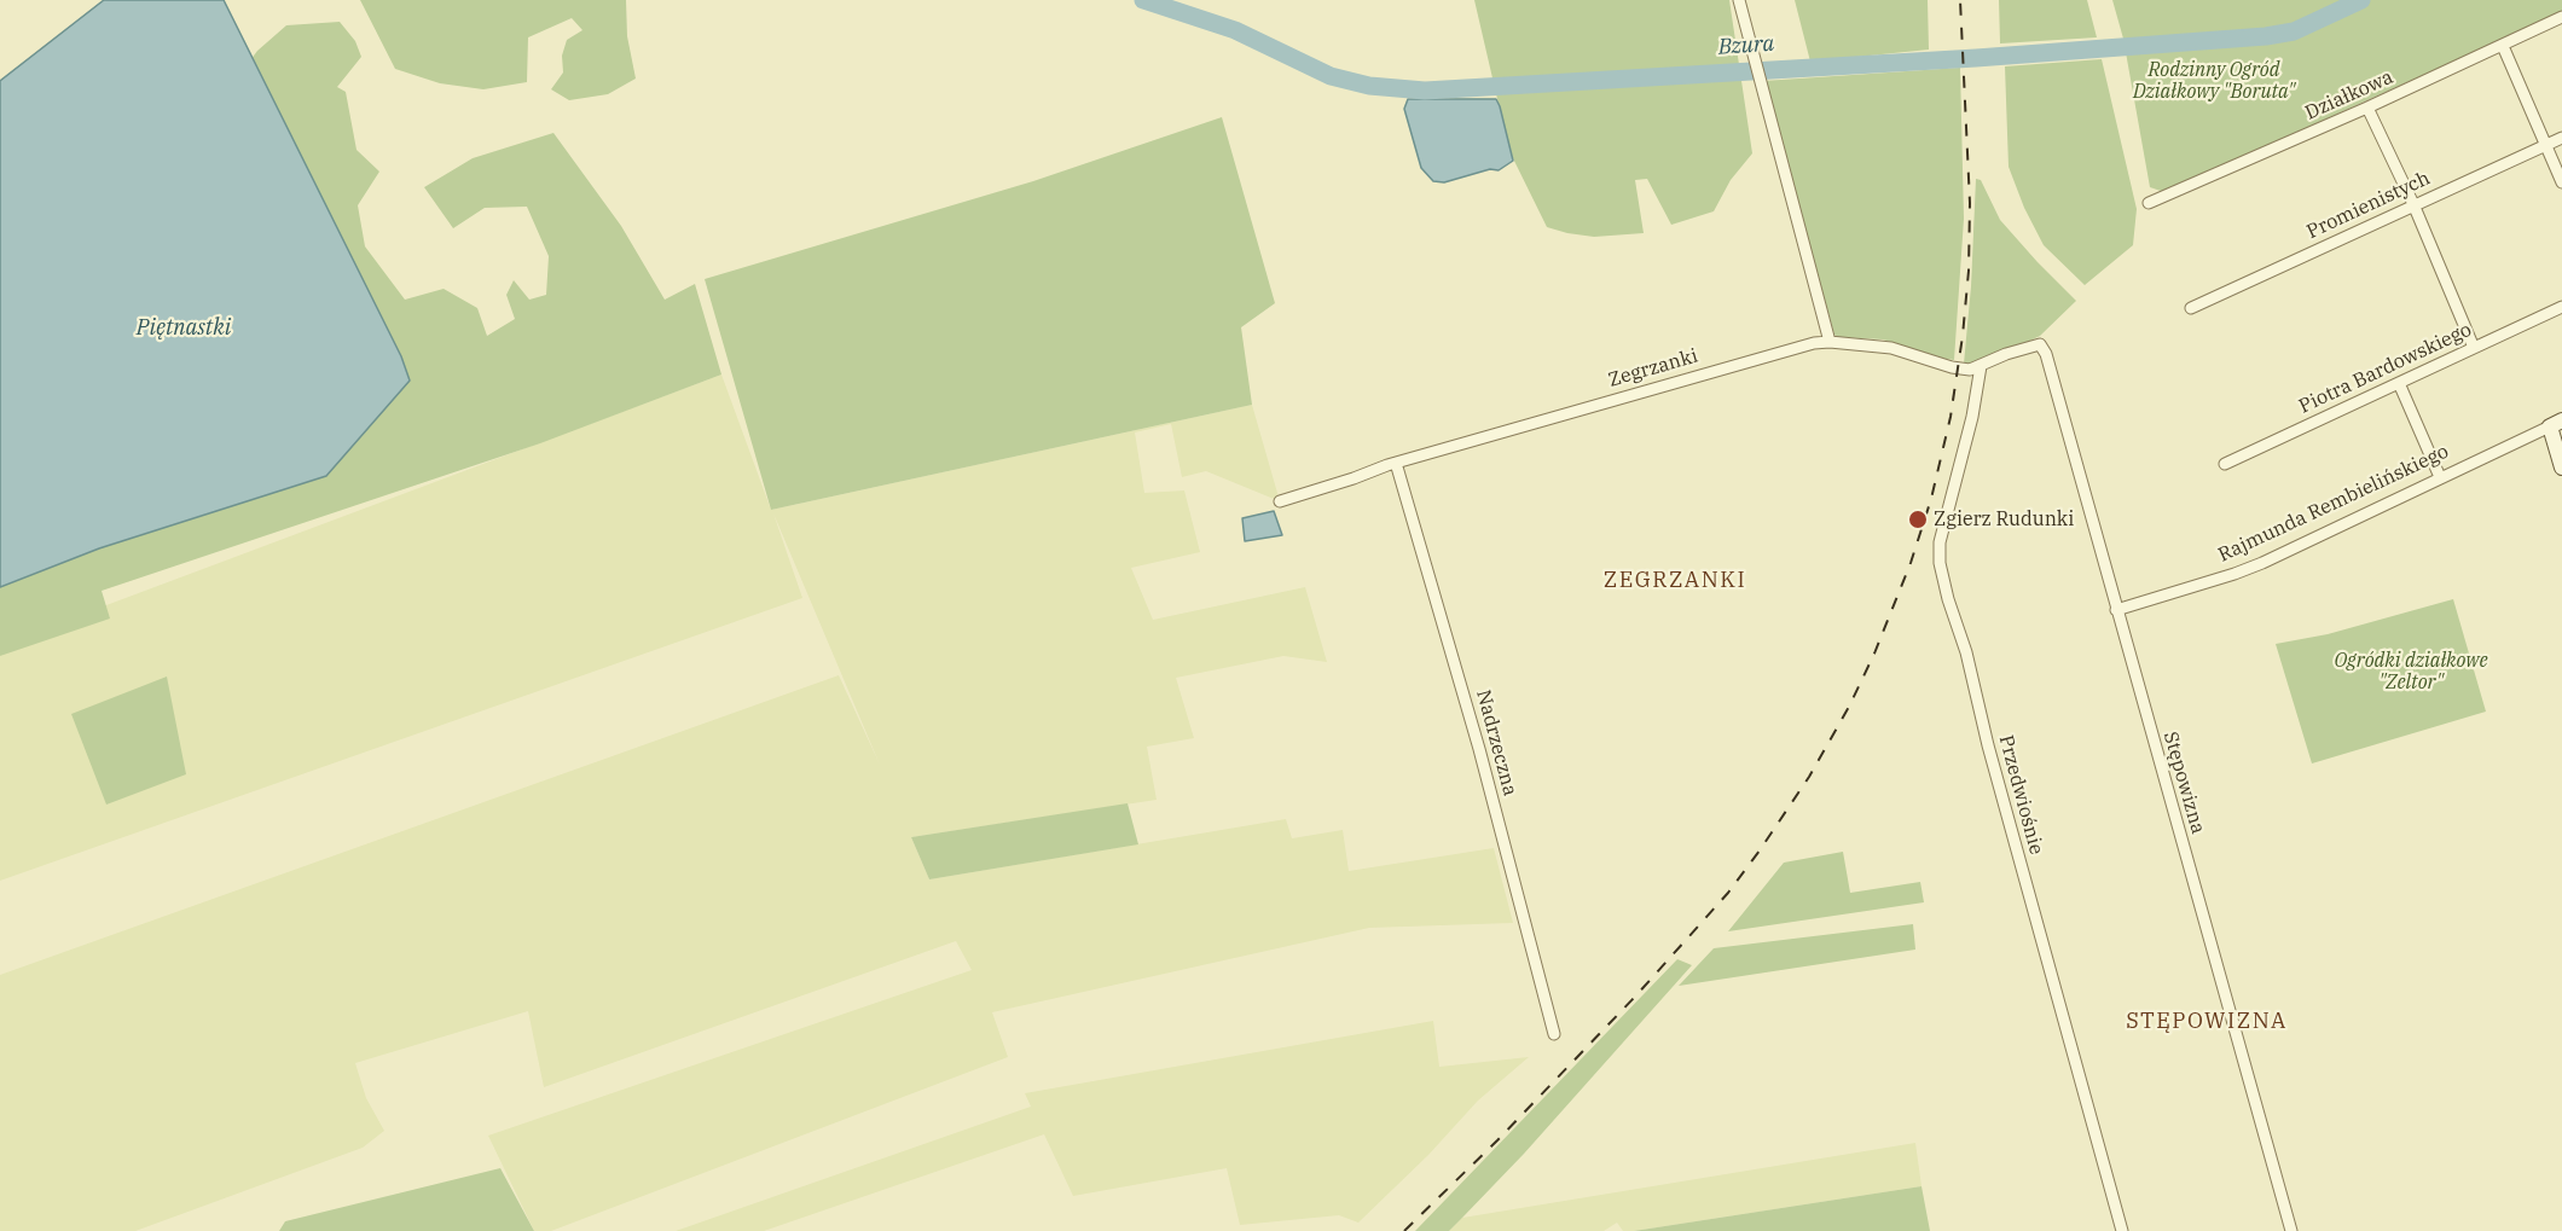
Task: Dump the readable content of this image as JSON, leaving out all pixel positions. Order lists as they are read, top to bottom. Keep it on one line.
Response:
{"streets":{"street":["Działkowa","Promienistych","Zegrzanki","Piotra Bardowskiego","Rajmunda Rembielińskiego","Nadrzeczna","Stępowizna","Przedwiośnie"]},"crossings":[["Zegrzanki","Nadrzeczna"],["Zegrzanki","Stępowizna"],["Zegrzanki","Przedwiośnie"],["Rajmunda Rembielińskiego","Stępowizna"]],"districts":["ZEGRZANKI","STĘPOWIZNA"],"water":["Bzura","Piętnastki"],"parks":["Rodzinny Ogród Działkowy \"Boruta\"","Ogródki działkowe \"Zeltor\""],"places":["Zgierz Rudunki"]}
